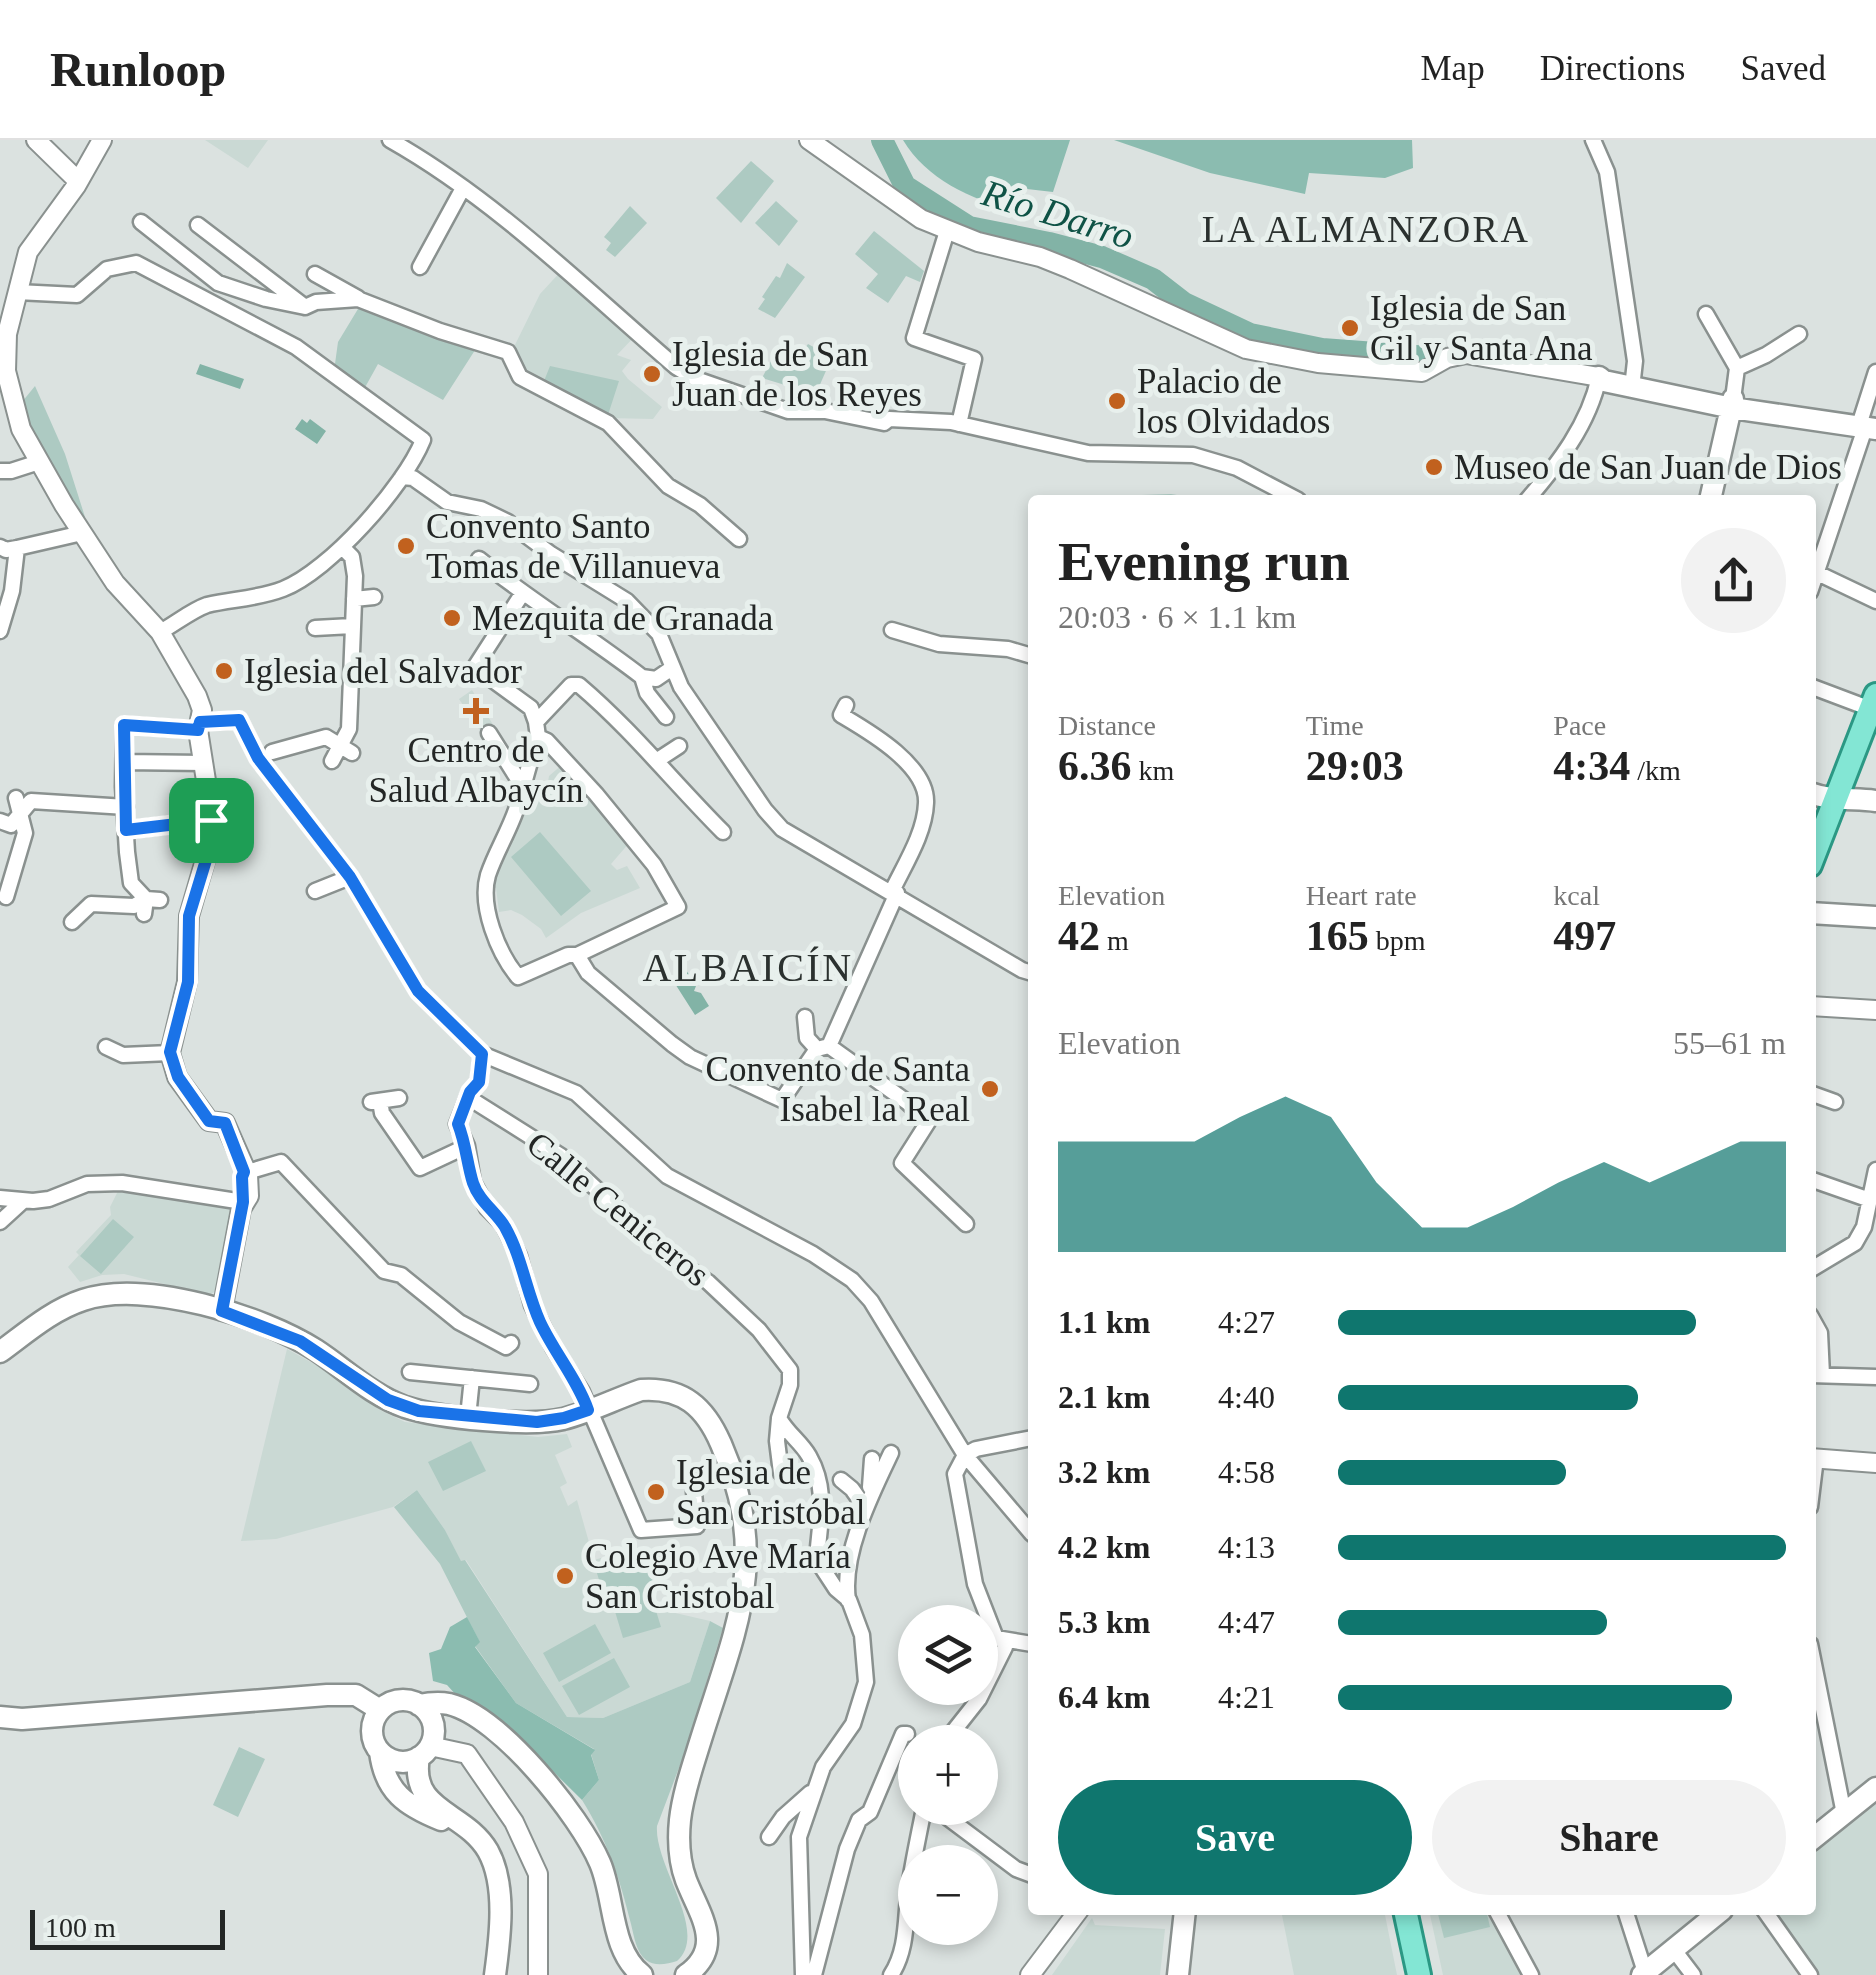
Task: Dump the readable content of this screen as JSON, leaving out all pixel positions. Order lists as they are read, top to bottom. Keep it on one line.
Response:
{"streets":{"street":["Calle Ceniceros"]},"districts":["LA ALMANZORA","ALBAICÍN"],"water":["Río Darro"],"places":{"other":["Iglesia de San Gil y Santa Ana","Iglesia de San Juan de los Reyes","Palacio de los Olvidados","Museo de San Juan de Dios","Convento Santo Tomas de Villanueva","Mezquita de Granada","Iglesia del Salvador","Convento de Santa Isabel la Real","Iglesia de San Cristóbal","Colegio Ave María San Cristobal"],"health":["Centro de Salud Albaycín"]},"scale_bar":"100 m","page":{"header":"Runloop","nav":["Map","Directions","Saved"],"heading":["Evening run","20:03 · 6 × 1.1 km"],"stats":[["Distance","6.36 km"],["Time","29:03"],["Pace","4:34 /km"],["Elevation","42 m"],["Heart rate","165 bpm"],["kcal","497"]],"chart":["Elevation","55–61 m"],"list":[{"name":"1.1 km","note":"4:27"},{"name":"2.1 km","note":"4:40"},{"name":"3.2 km","note":"4:58"},{"name":"4.2 km","note":"4:13"},{"name":"5.3 km","note":"4:47"},{"name":"6.4 km","note":"4:21"}],"map_buttons":["+","−"],"buttons":["Save","Share"],"scale":"100 m"}}
